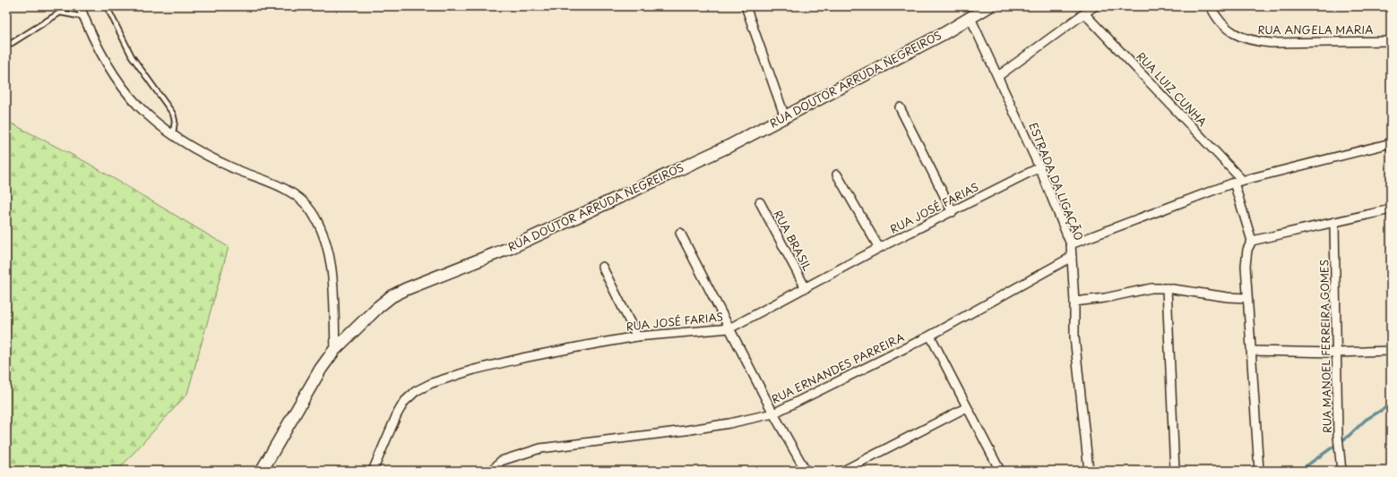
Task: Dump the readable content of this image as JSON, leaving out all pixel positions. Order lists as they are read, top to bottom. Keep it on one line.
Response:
{"streets":{"street":["RUA ANGELA MARIA","RUA DOUTOR ARRUDA NEGREIROS","RUA LUIZ CUNHA","ESTRADA DA LIGAÇÃO","RUA JOSÉ FARIAS","RUA BRASIL","RUA MANOEL FERREIRA GOMES","RUA ERNANDES PARREIRA"]},"crossings":[["RUA DOUTOR ARRUDA NEGREIROS","ESTRADA DA LIGAÇÃO"],["ESTRADA DA LIGAÇÃO","RUA JOSÉ FARIAS"],["ESTRADA DA LIGAÇÃO","RUA ERNANDES PARREIRA"],["RUA JOSÉ FARIAS","RUA BRASIL"]]}
